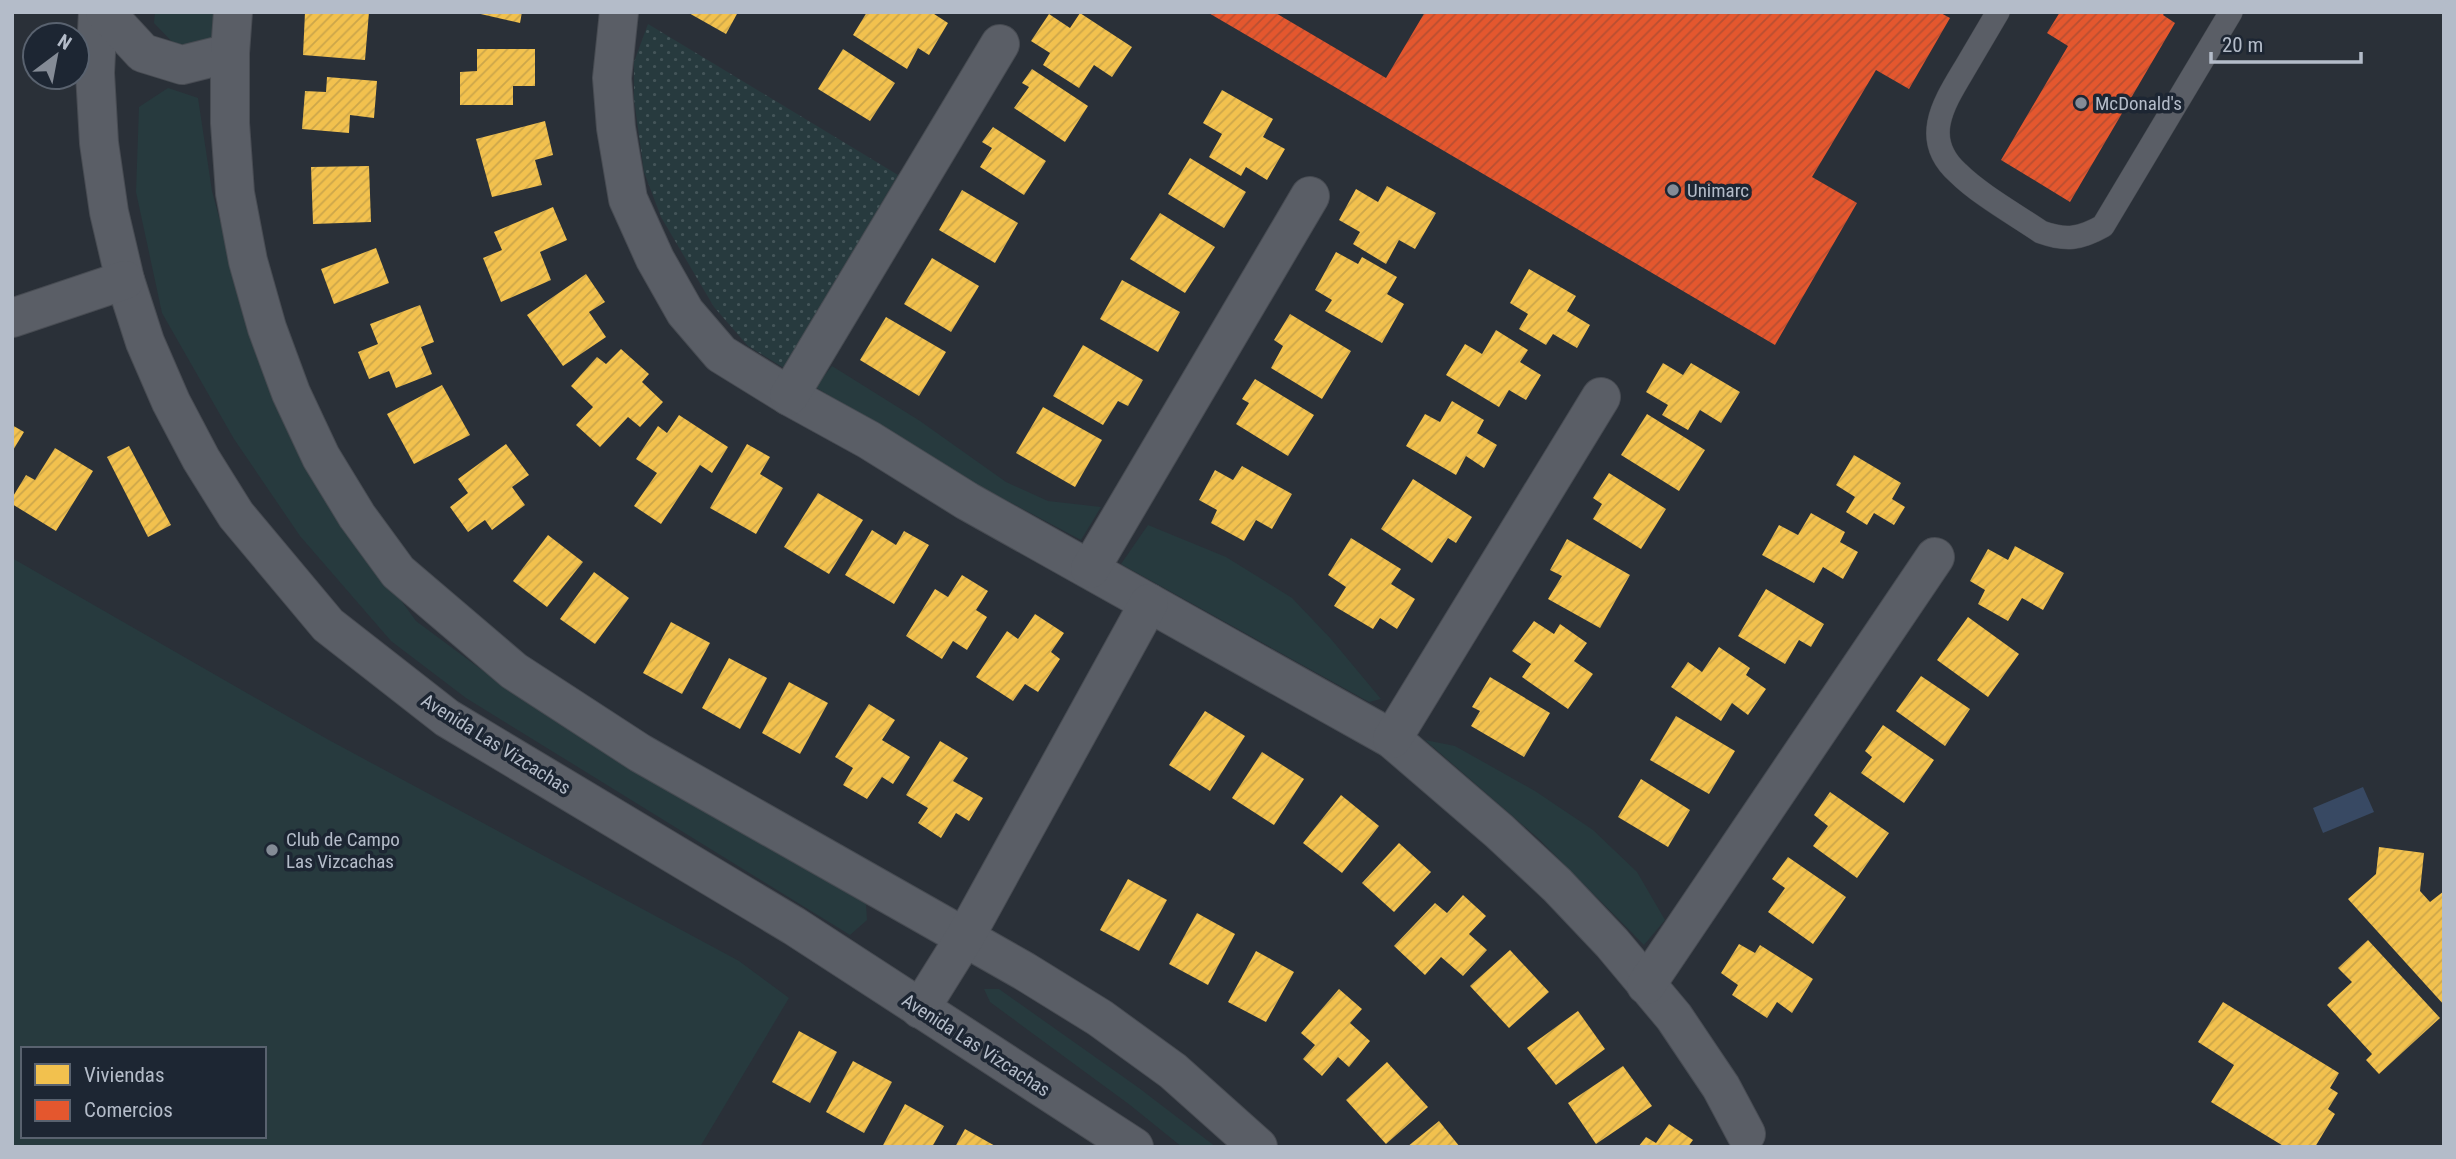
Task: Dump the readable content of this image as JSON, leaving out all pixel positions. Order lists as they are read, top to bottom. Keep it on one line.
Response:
{"streets":{"street":["Avenida Las Vizcachas"]},"places":["McDonald's","Unimarc","Club de Campo Las Vizcachas"],"legend":["Viviendas","Comercios"],"scale_bar":"20 m","north":"top right"}
